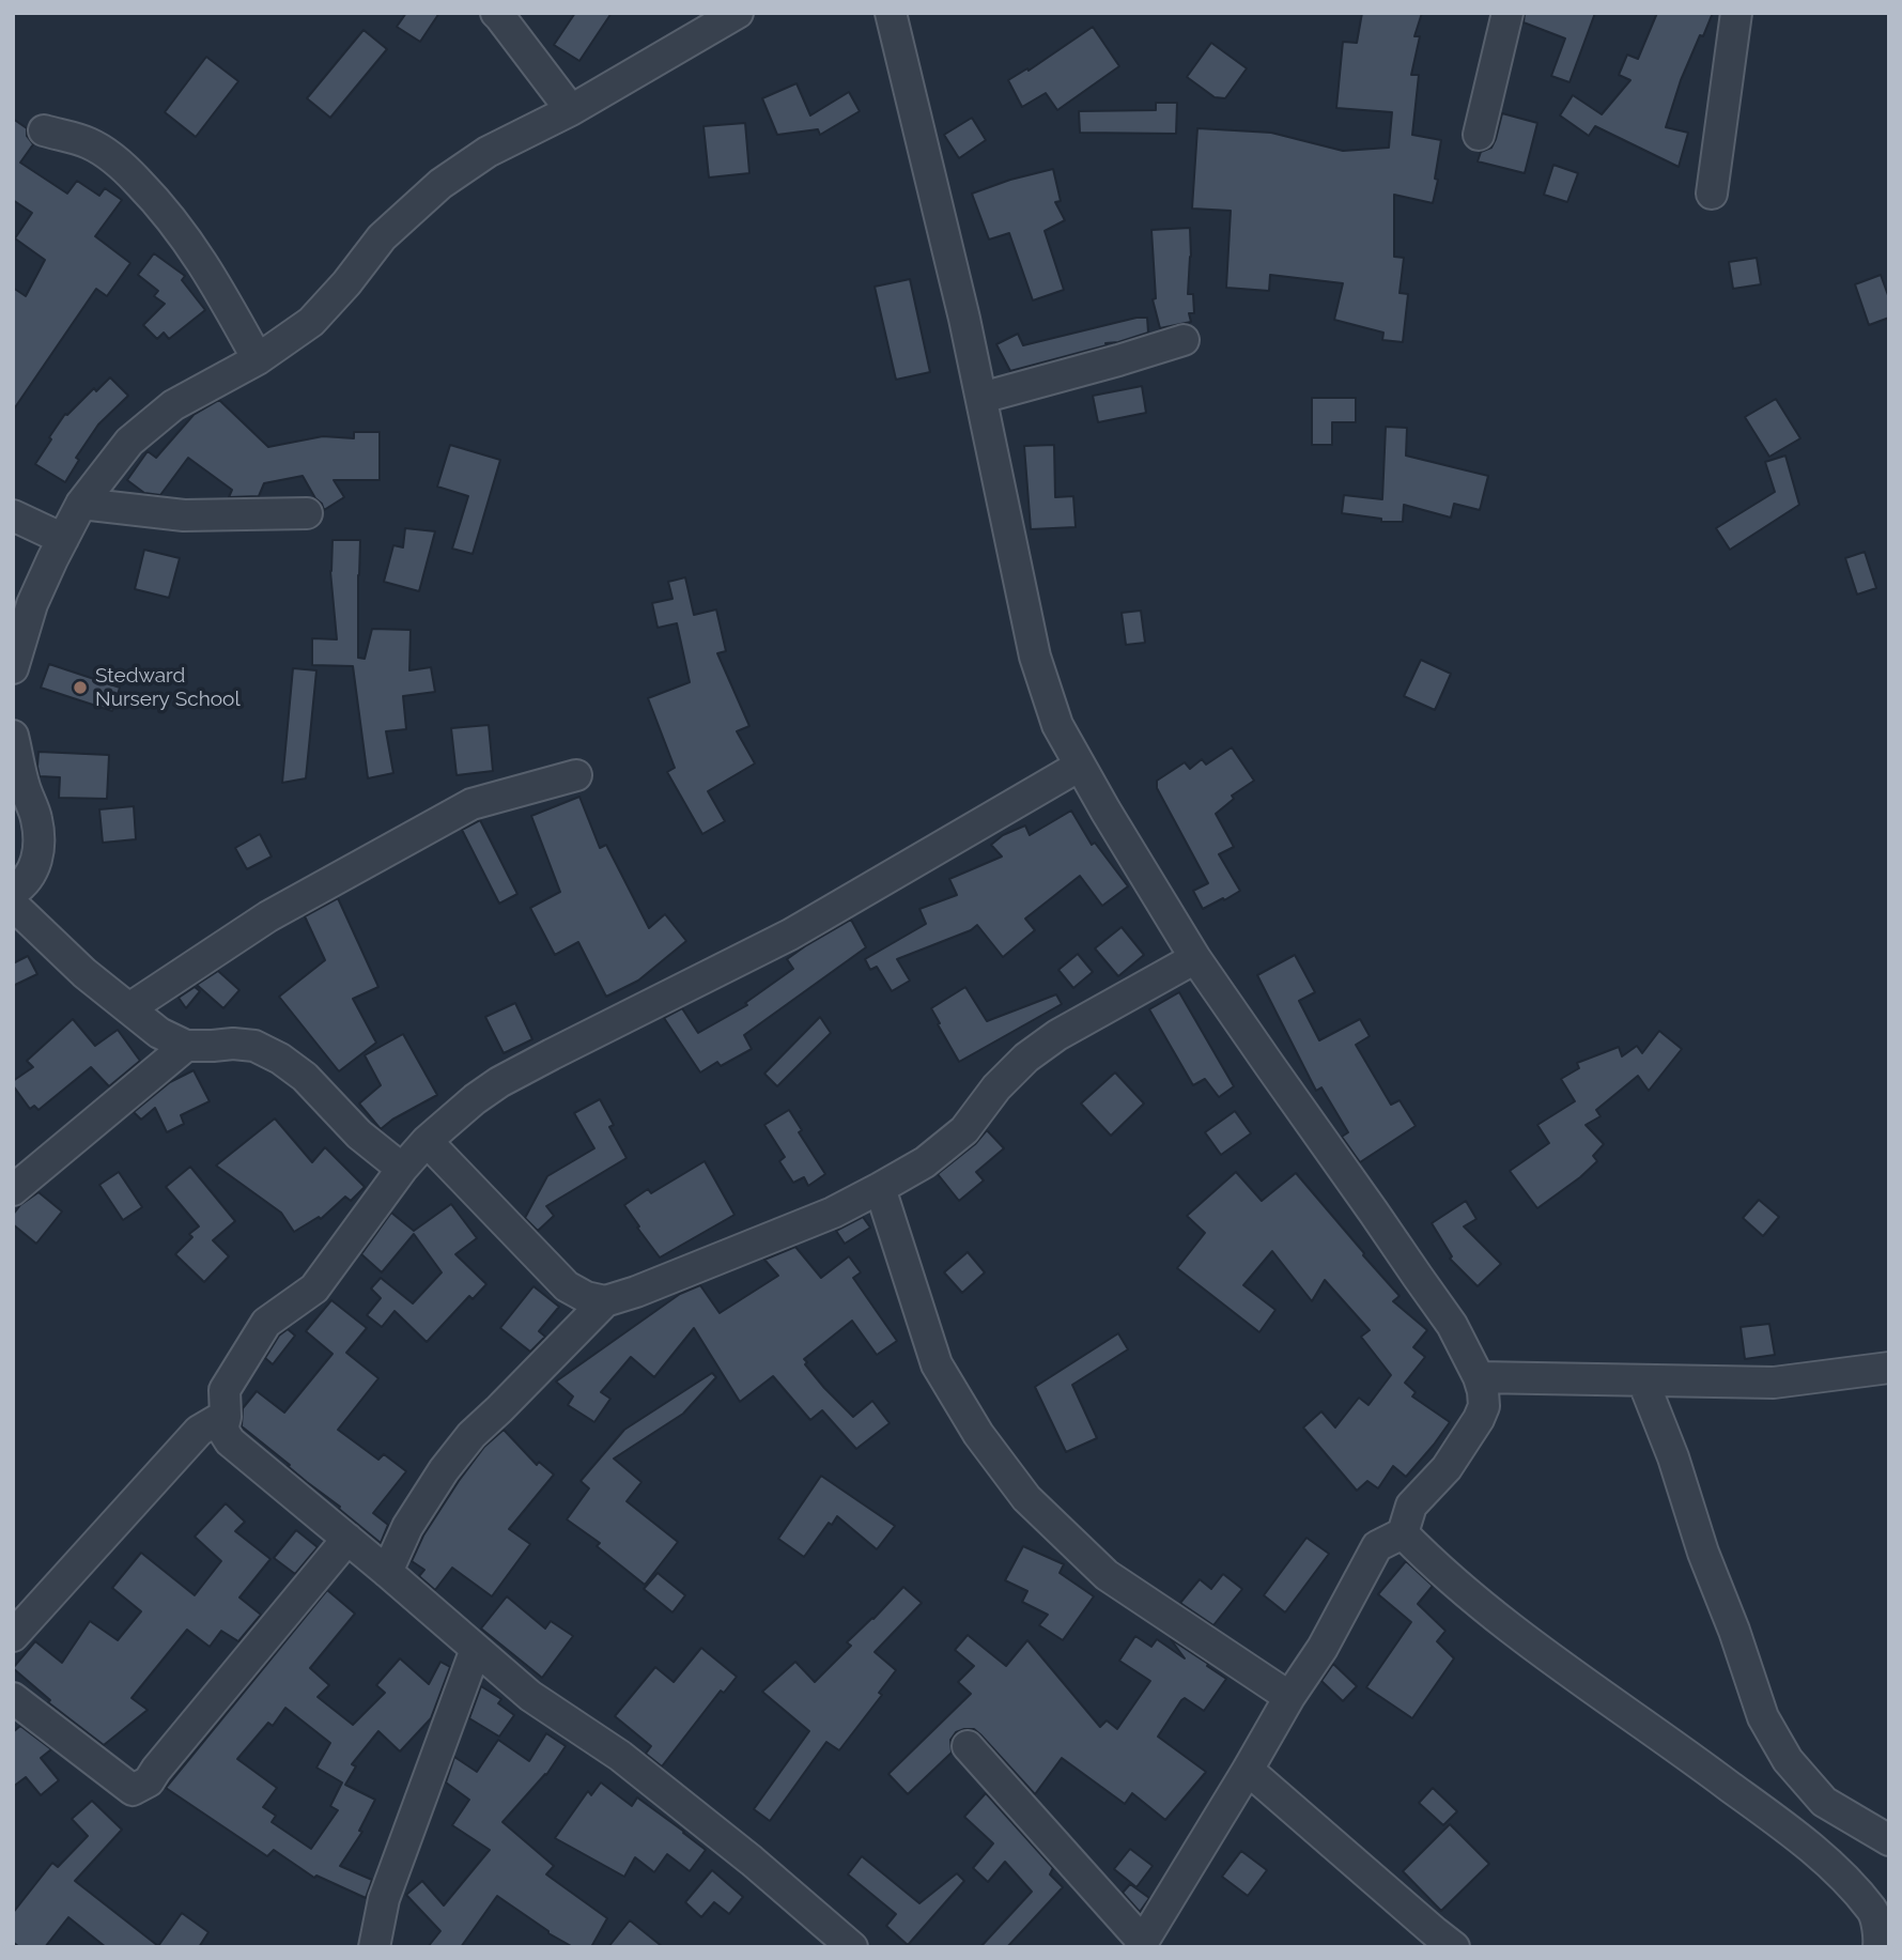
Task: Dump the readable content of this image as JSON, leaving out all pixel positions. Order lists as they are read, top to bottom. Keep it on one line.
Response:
{"places":["Stedward Nursery School"]}
